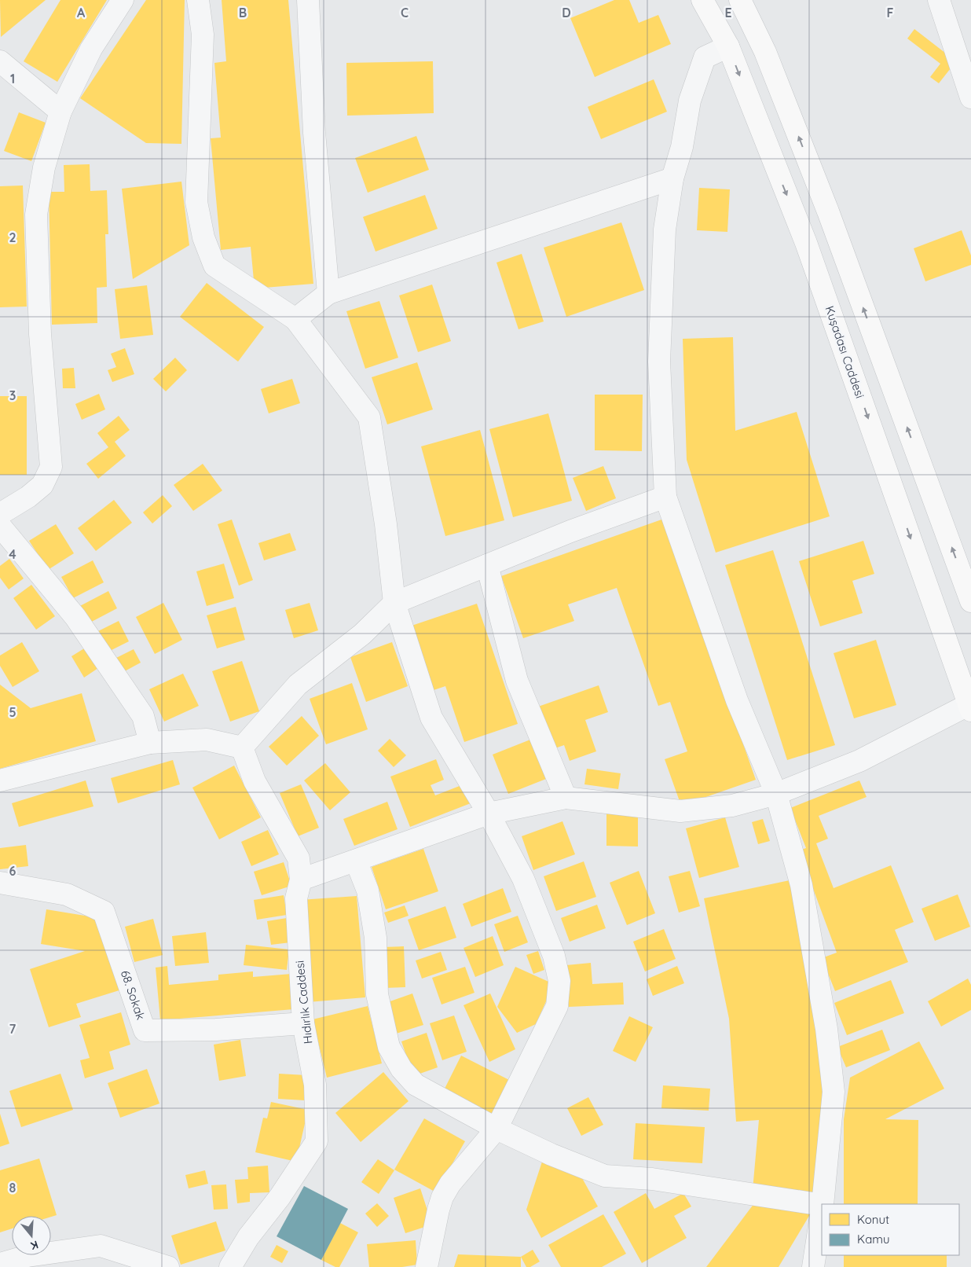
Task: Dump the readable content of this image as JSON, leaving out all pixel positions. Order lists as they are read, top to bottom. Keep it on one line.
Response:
{"streets":{"main road":["Kuşadası Caddesi"],"street":["68. Sokak","Hıdırlık Caddesi"]},"crossings":[["68. Sokak","Hıdırlık Caddesi"]],"legend":["Konut","Kamu"],"north":"bottom","grid":{"columns":["A","B","C","D","E","F"],"rows":["1","2","3","4","5","6","7","8"]}}
